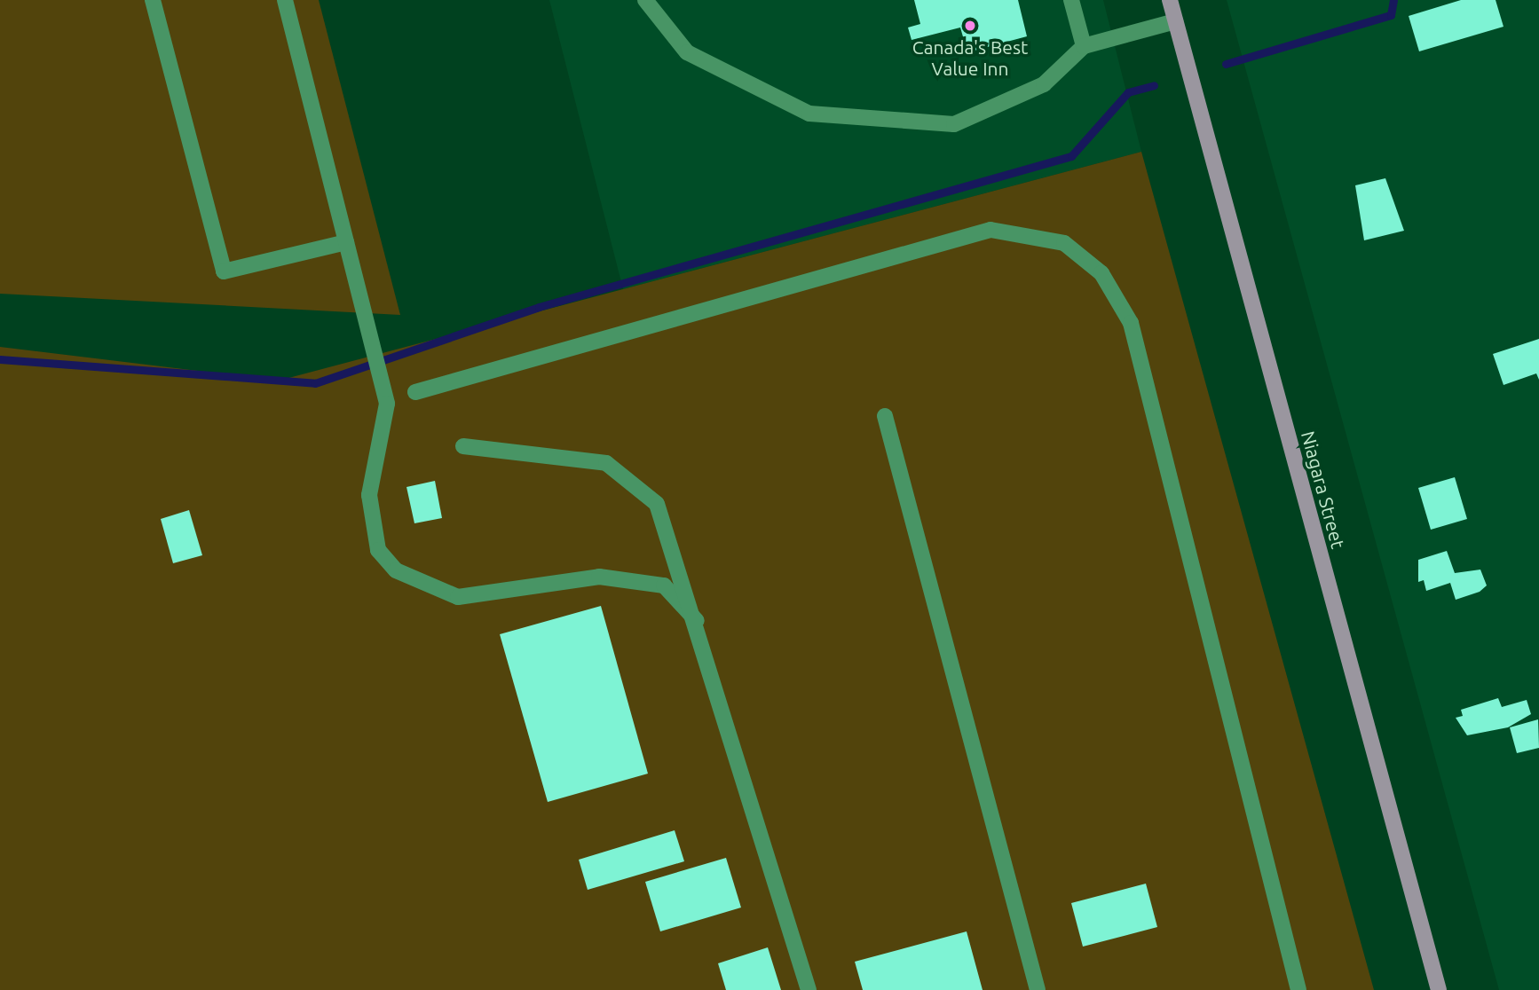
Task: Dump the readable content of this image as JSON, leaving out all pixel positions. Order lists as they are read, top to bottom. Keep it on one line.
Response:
{"streets":{"main road":["Niagara Street"]},"places":["Canada's Best Value Inn"]}
